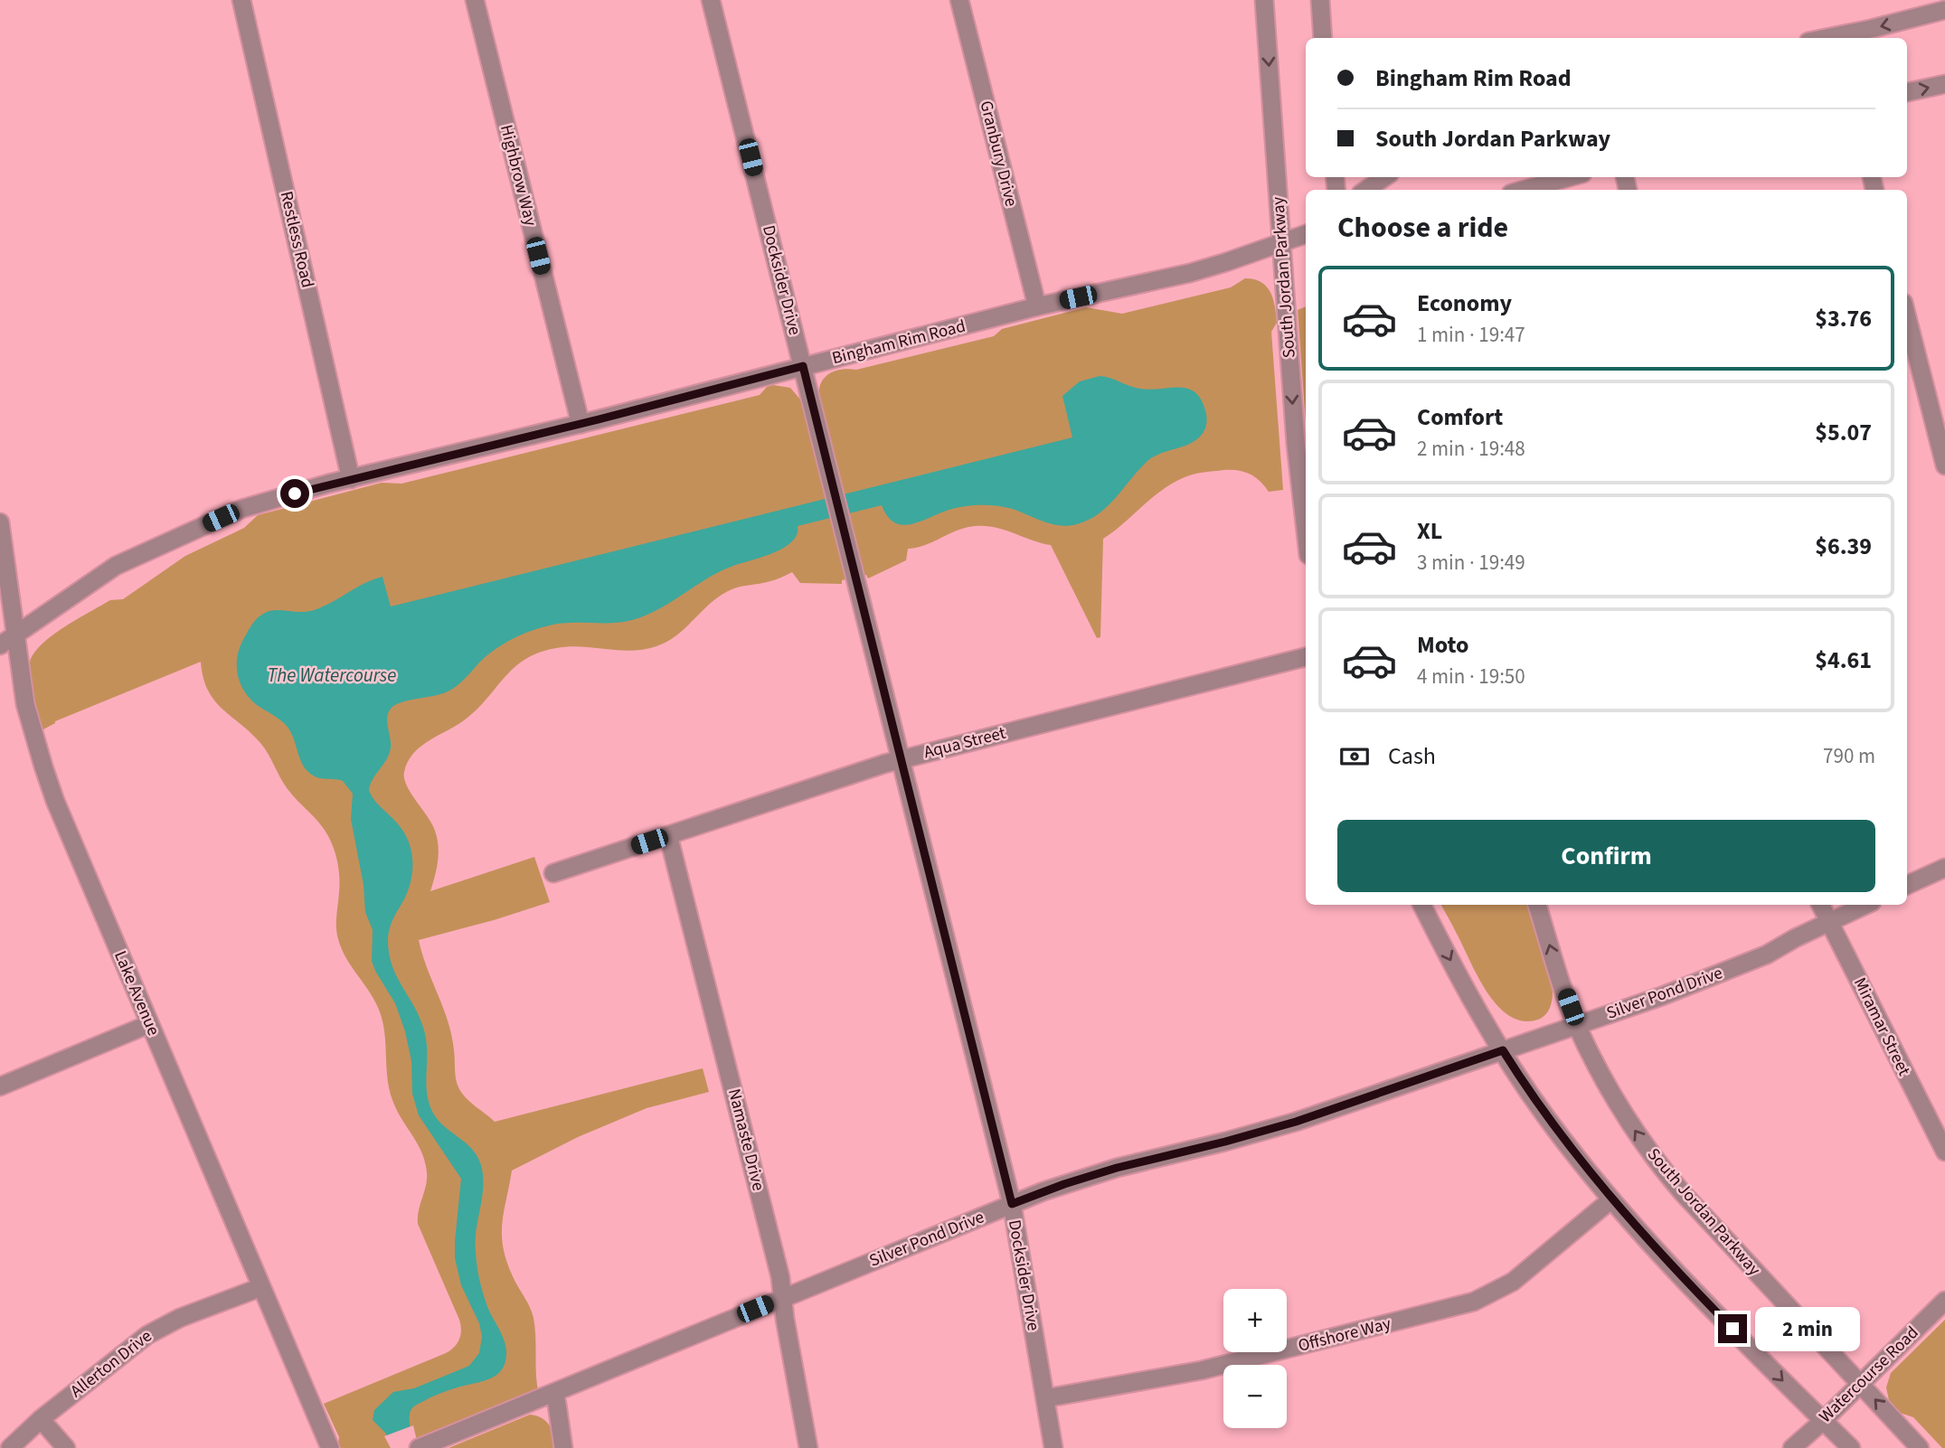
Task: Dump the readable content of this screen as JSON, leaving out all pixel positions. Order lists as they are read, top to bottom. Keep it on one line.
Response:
{"streets":{"street":["Granbury Drive","Highbrow Way","Restless Road","South Jordan Parkway","Docksider Drive","Bingham Rim Road","Aqua Street","Lake Avenue","Silver Pond Drive","Miramar Street","Namaste Drive","Offshore Way","Allerton Drive","Watercourse Road"]},"crossings":[["Granbury Drive","Bingham Rim Road"],["Highbrow Way","Bingham Rim Road"],["Restless Road","Bingham Rim Road"],["South Jordan Parkway","Bingham Rim Road"],["South Jordan Parkway","Silver Pond Drive"],["South Jordan Parkway","Watercourse Road"],["Docksider Drive","Bingham Rim Road"],["Docksider Drive","Aqua Street"],["Docksider Drive","Silver Pond Drive"],["Docksider Drive","Offshore Way"],["Bingham Rim Road","Lake Avenue"],["Aqua Street","Namaste Drive"],["Lake Avenue","Allerton Drive"],["Silver Pond Drive","Miramar Street"],["Silver Pond Drive","Namaste Drive"]],"water":["The Watercourse"],"page":{"banner":["Bingham Rim Road","South Jordan Parkway"],"heading":"Choose a ride","list":[{"name":"Economy","note":"1 min · 19:47","value":"$3.76"},{"name":"Comfort","note":"2 min · 19:48","value":"$5.07"},{"name":"XL","note":"3 min · 19:49","value":"$6.39"},{"name":"Moto","note":"4 min · 19:50","value":"$4.61"}],"pay":["Cash","790 m"],"buttons":"Confirm","map_buttons":["+","−"],"bubble":"2 min"}}
